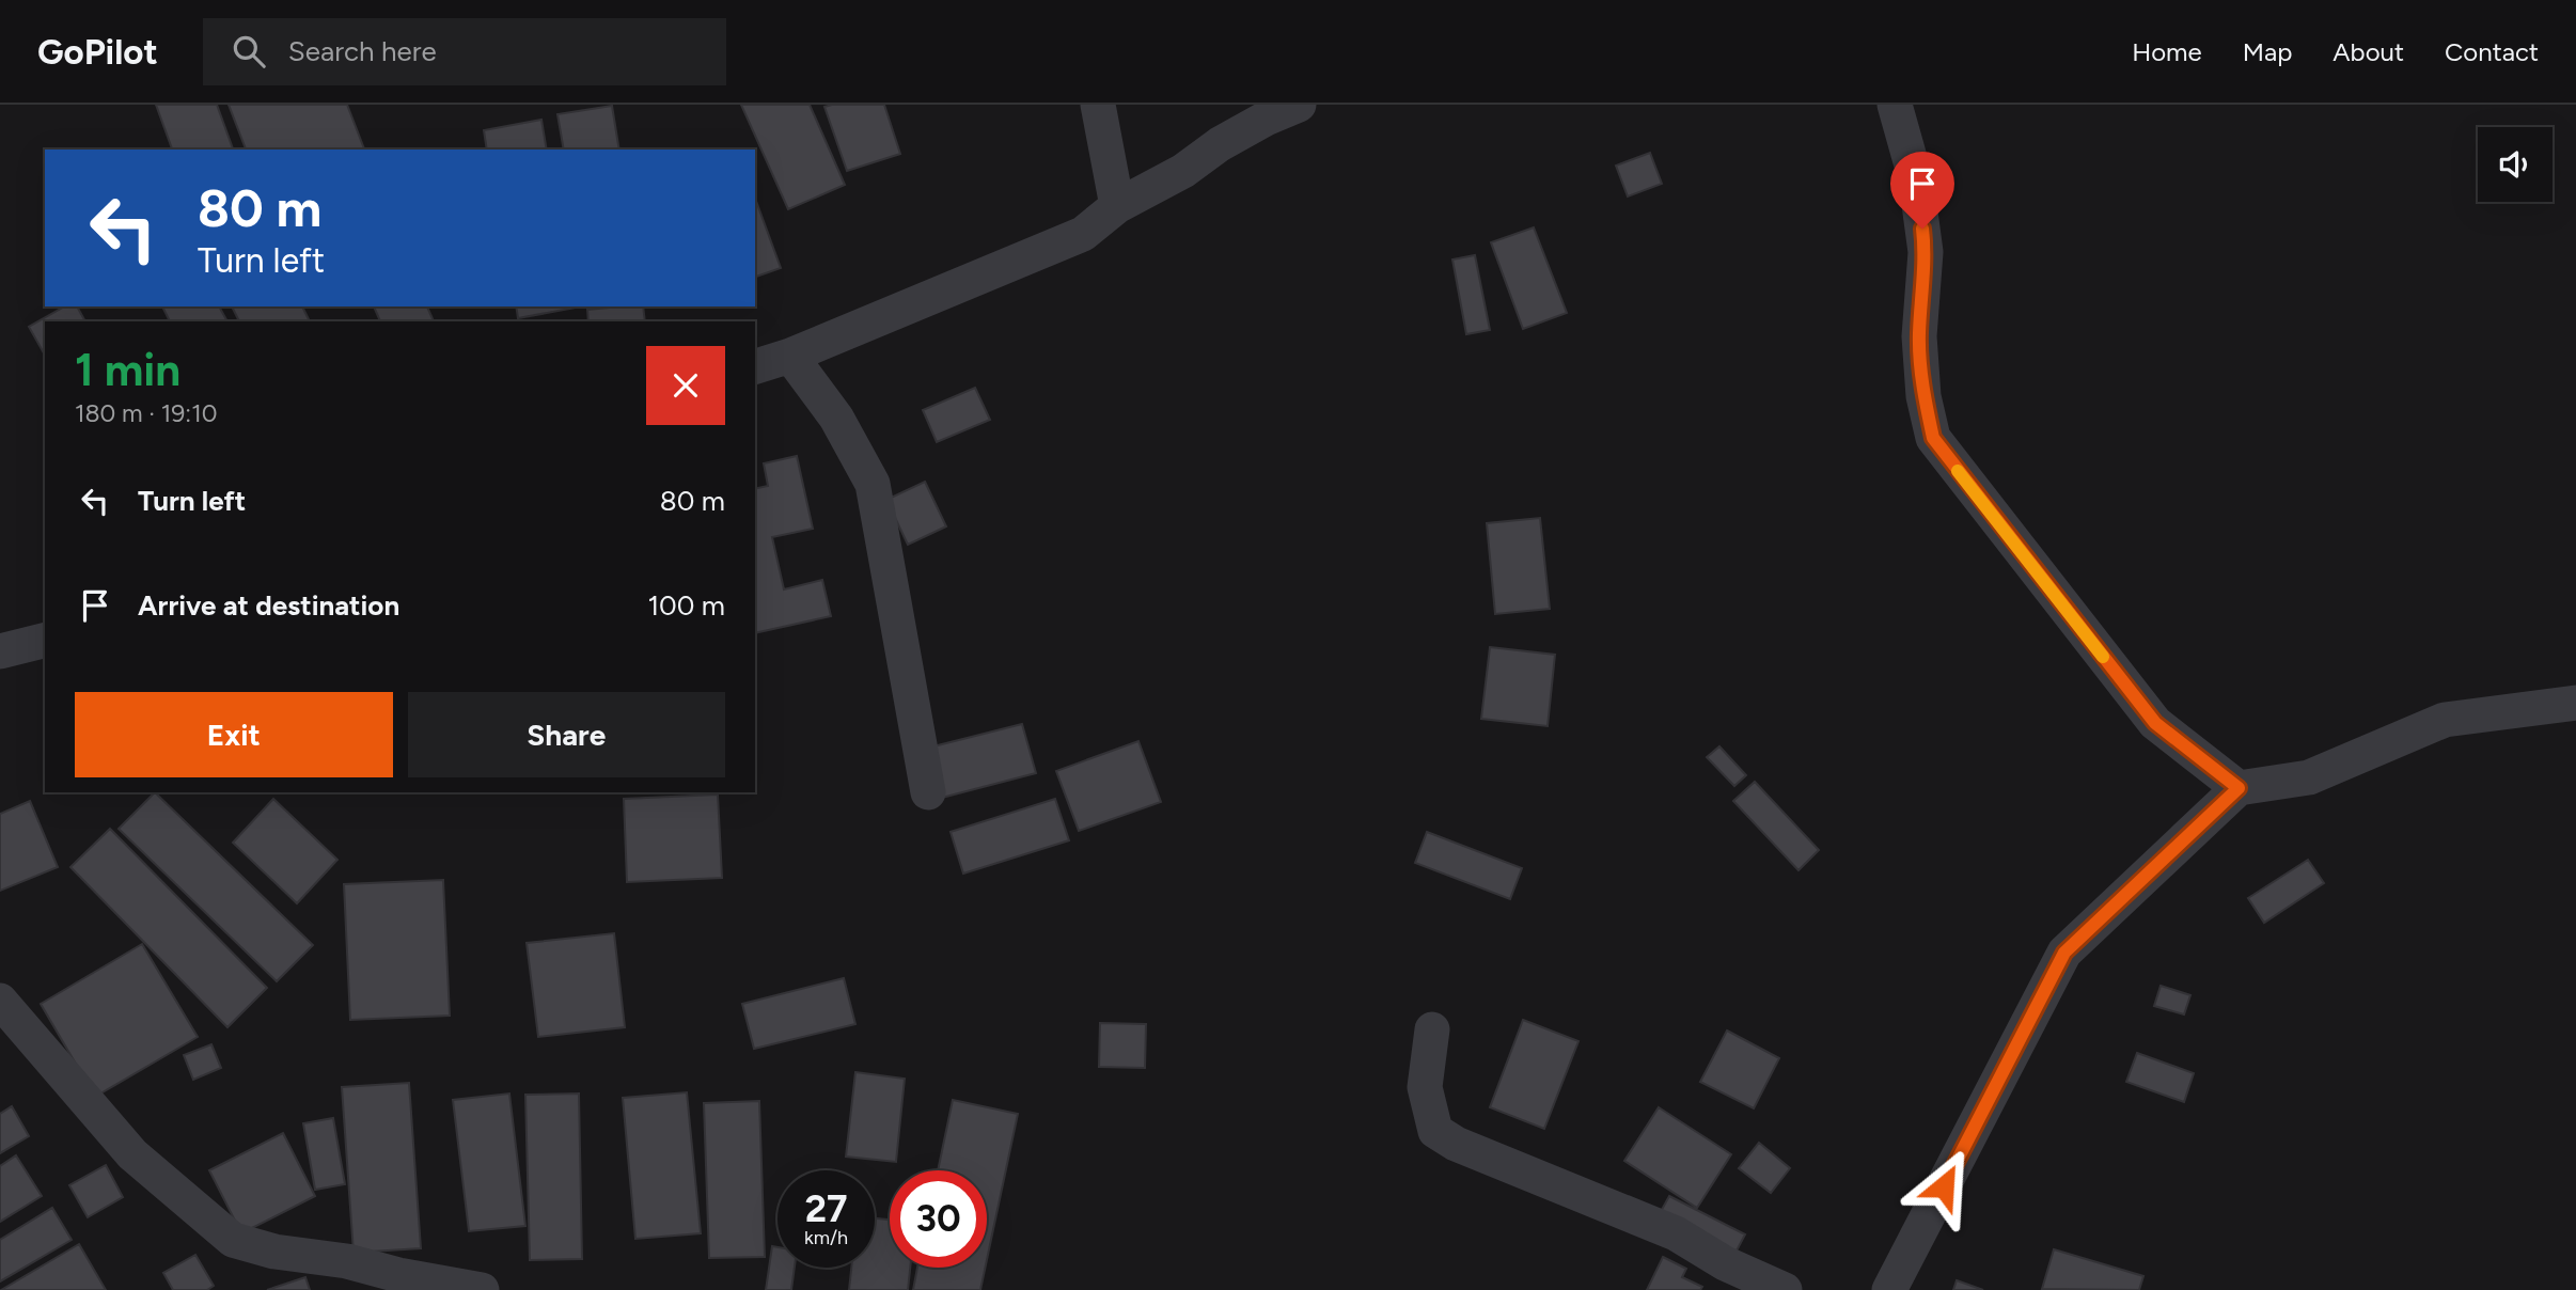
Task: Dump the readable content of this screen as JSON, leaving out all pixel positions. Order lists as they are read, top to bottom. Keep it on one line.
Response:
{"page":{"header":"GoPilot","search":"Search here","nav":["Home","Map","About","Contact"],"turn":["80 m","Turn left"],"heading":["1 min","180 m · 19:10"],"list":[{"name":"Turn left","value":"80 m"},{"name":"Arrive at destination","value":"100 m"}],"buttons":["Exit","Share"],"speed":"27 km/h","limit":"30"}}
